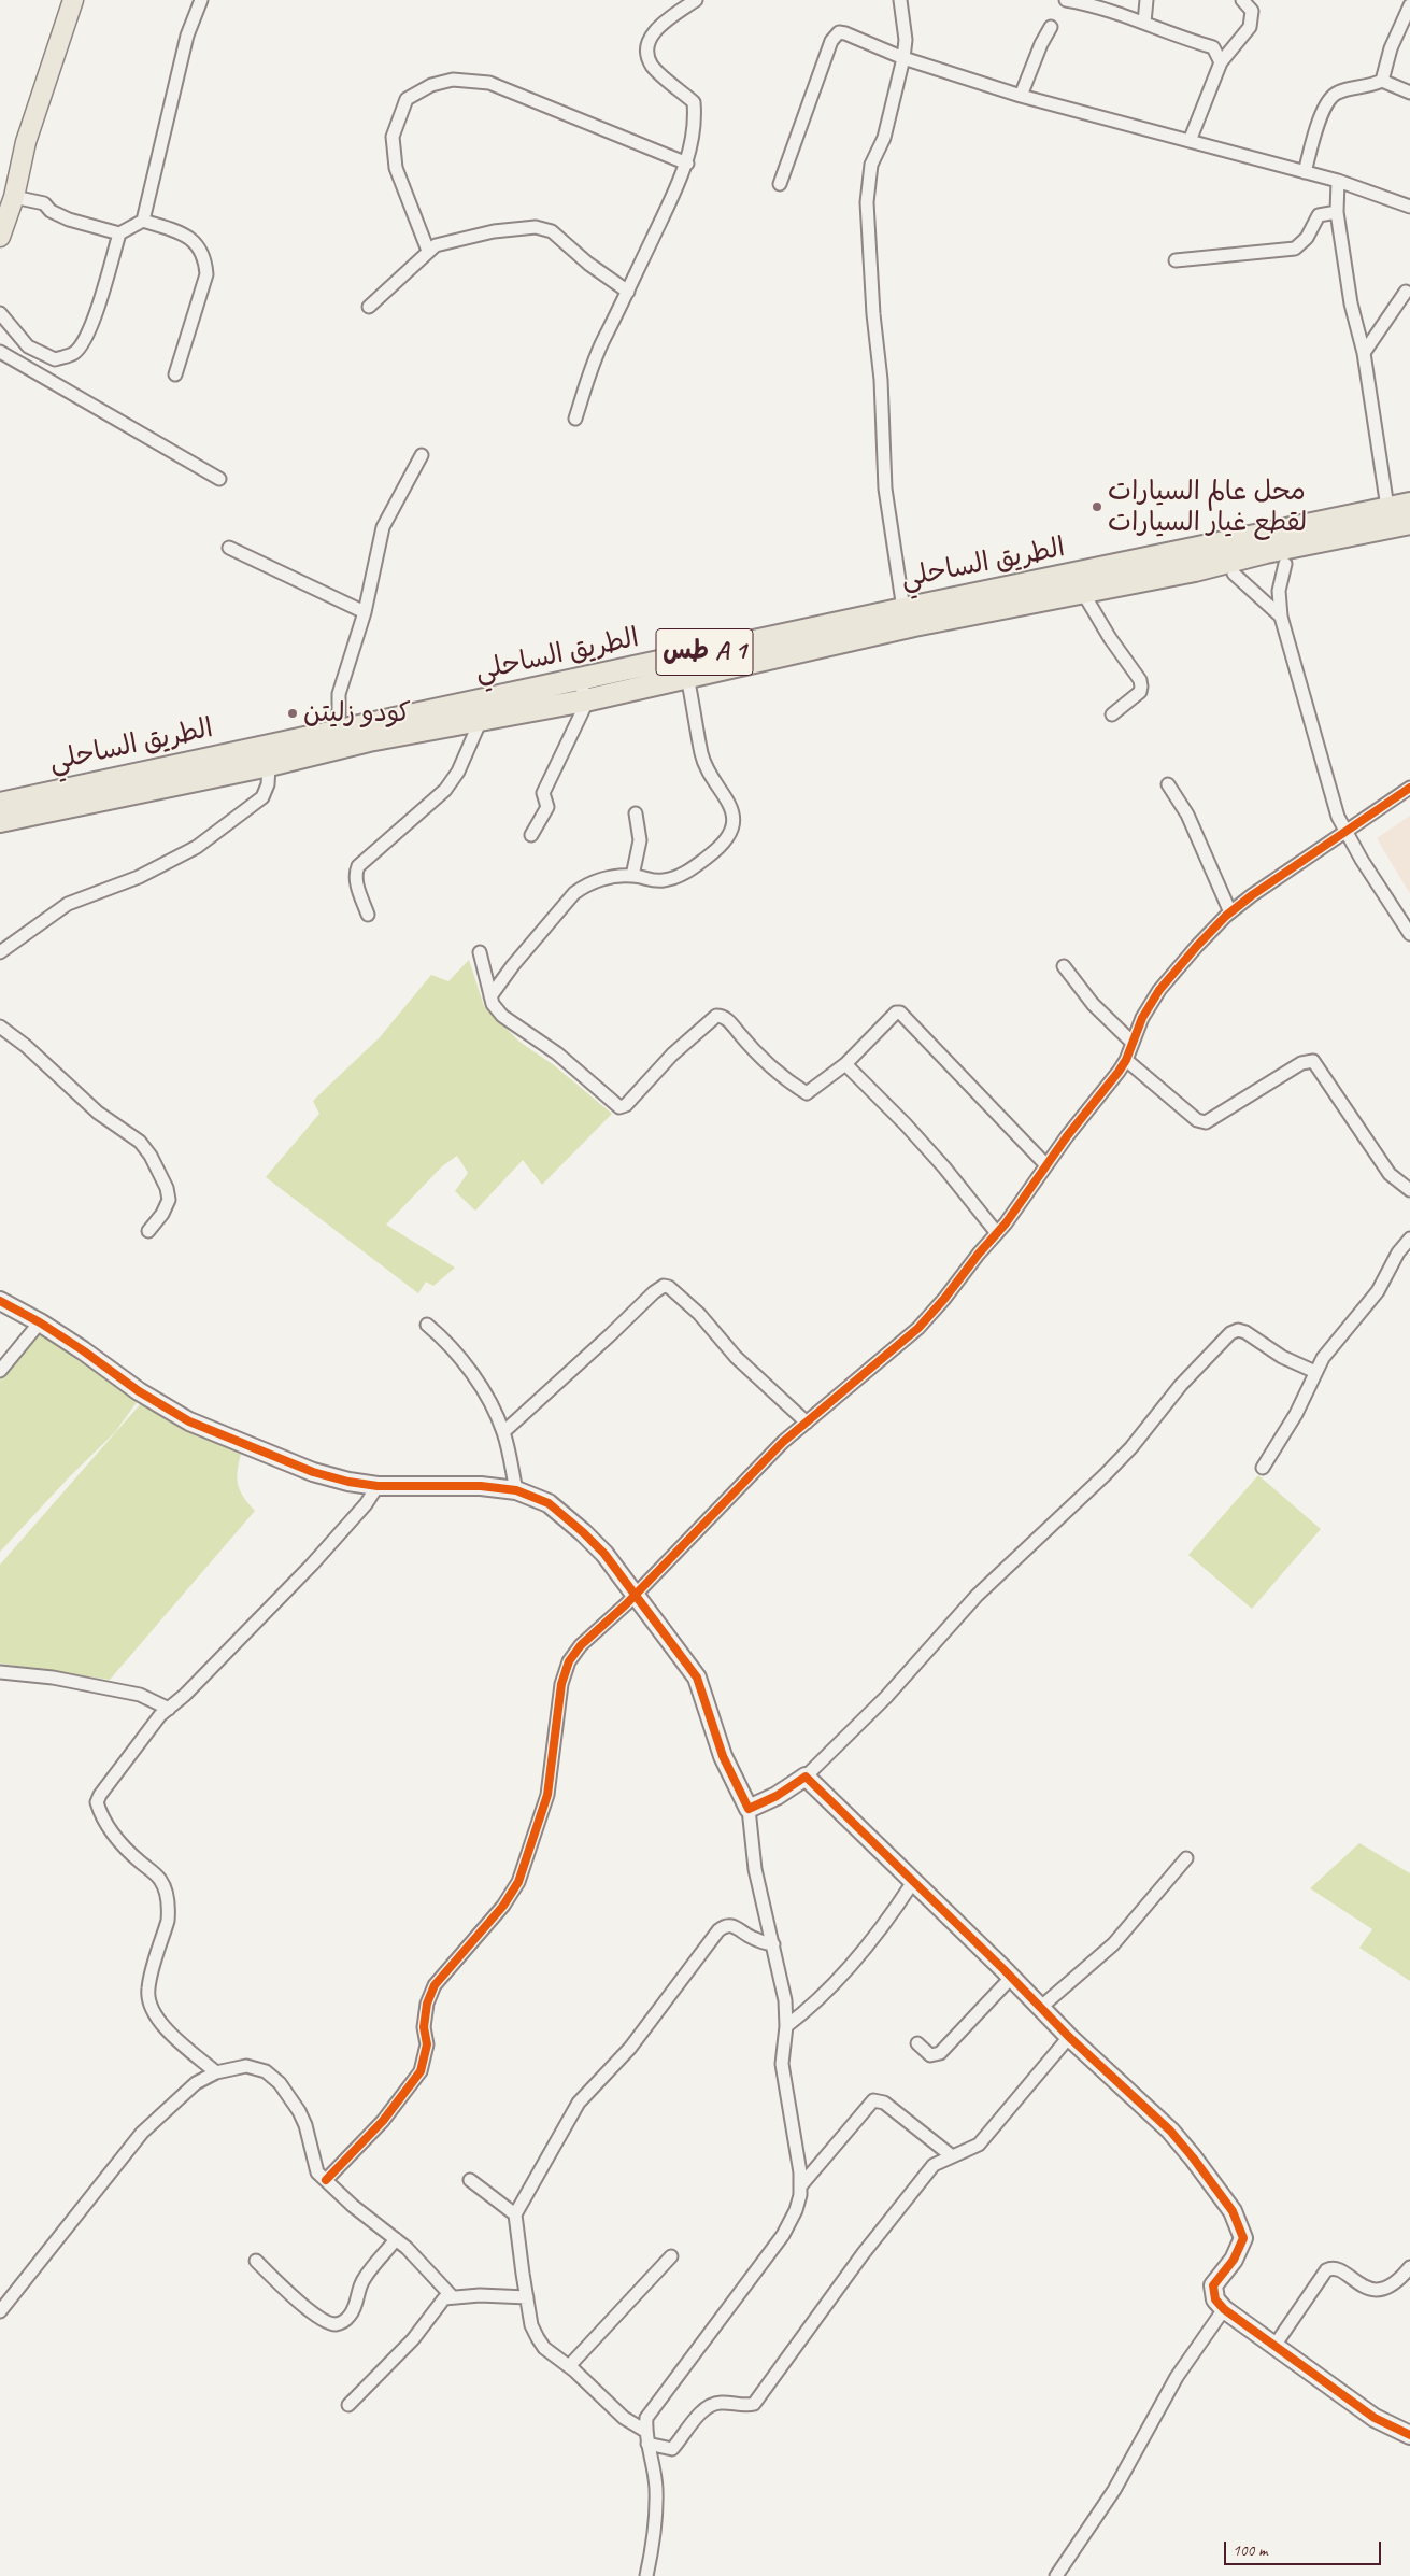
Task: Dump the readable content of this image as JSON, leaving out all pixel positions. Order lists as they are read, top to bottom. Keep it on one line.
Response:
{"streets":{"highway":["الطريق الساحلي","طس A 1"]},"places":["محل عالم السيارات لقطع غيار السيارات","كودو زليتن"],"scale_bar":"100 m"}
